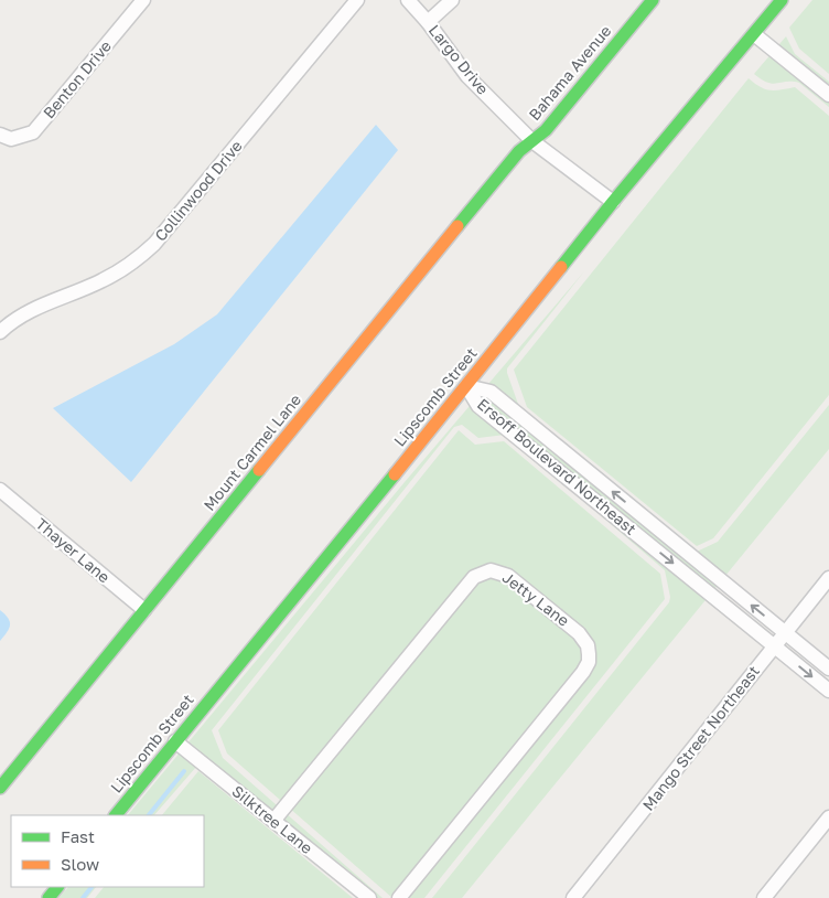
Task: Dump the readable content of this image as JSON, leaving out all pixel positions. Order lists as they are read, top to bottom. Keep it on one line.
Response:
{"streets":{"street":["Largo Drive","Bahama Avenue","Benton Drive","Collinwood Drive","Lipscomb Street","Mount Carmel Lane","Ersoff Boulevard Northeast","Thayer Lane","Jetty Lane","Mango Street Northeast","Silktree Lane"]},"crossings":[["Largo Drive","Bahama Avenue"],["Largo Drive","Lipscomb Street"],["Largo Drive","Mount Carmel Lane"],["Bahama Avenue","Mount Carmel Lane"],["Lipscomb Street","Ersoff Boulevard Northeast"],["Lipscomb Street","Silktree Lane"],["Mount Carmel Lane","Thayer Lane"],["Ersoff Boulevard Northeast","Mango Street Northeast"],["Jetty Lane","Silktree Lane"]],"legend":["Fast","Slow"]}
